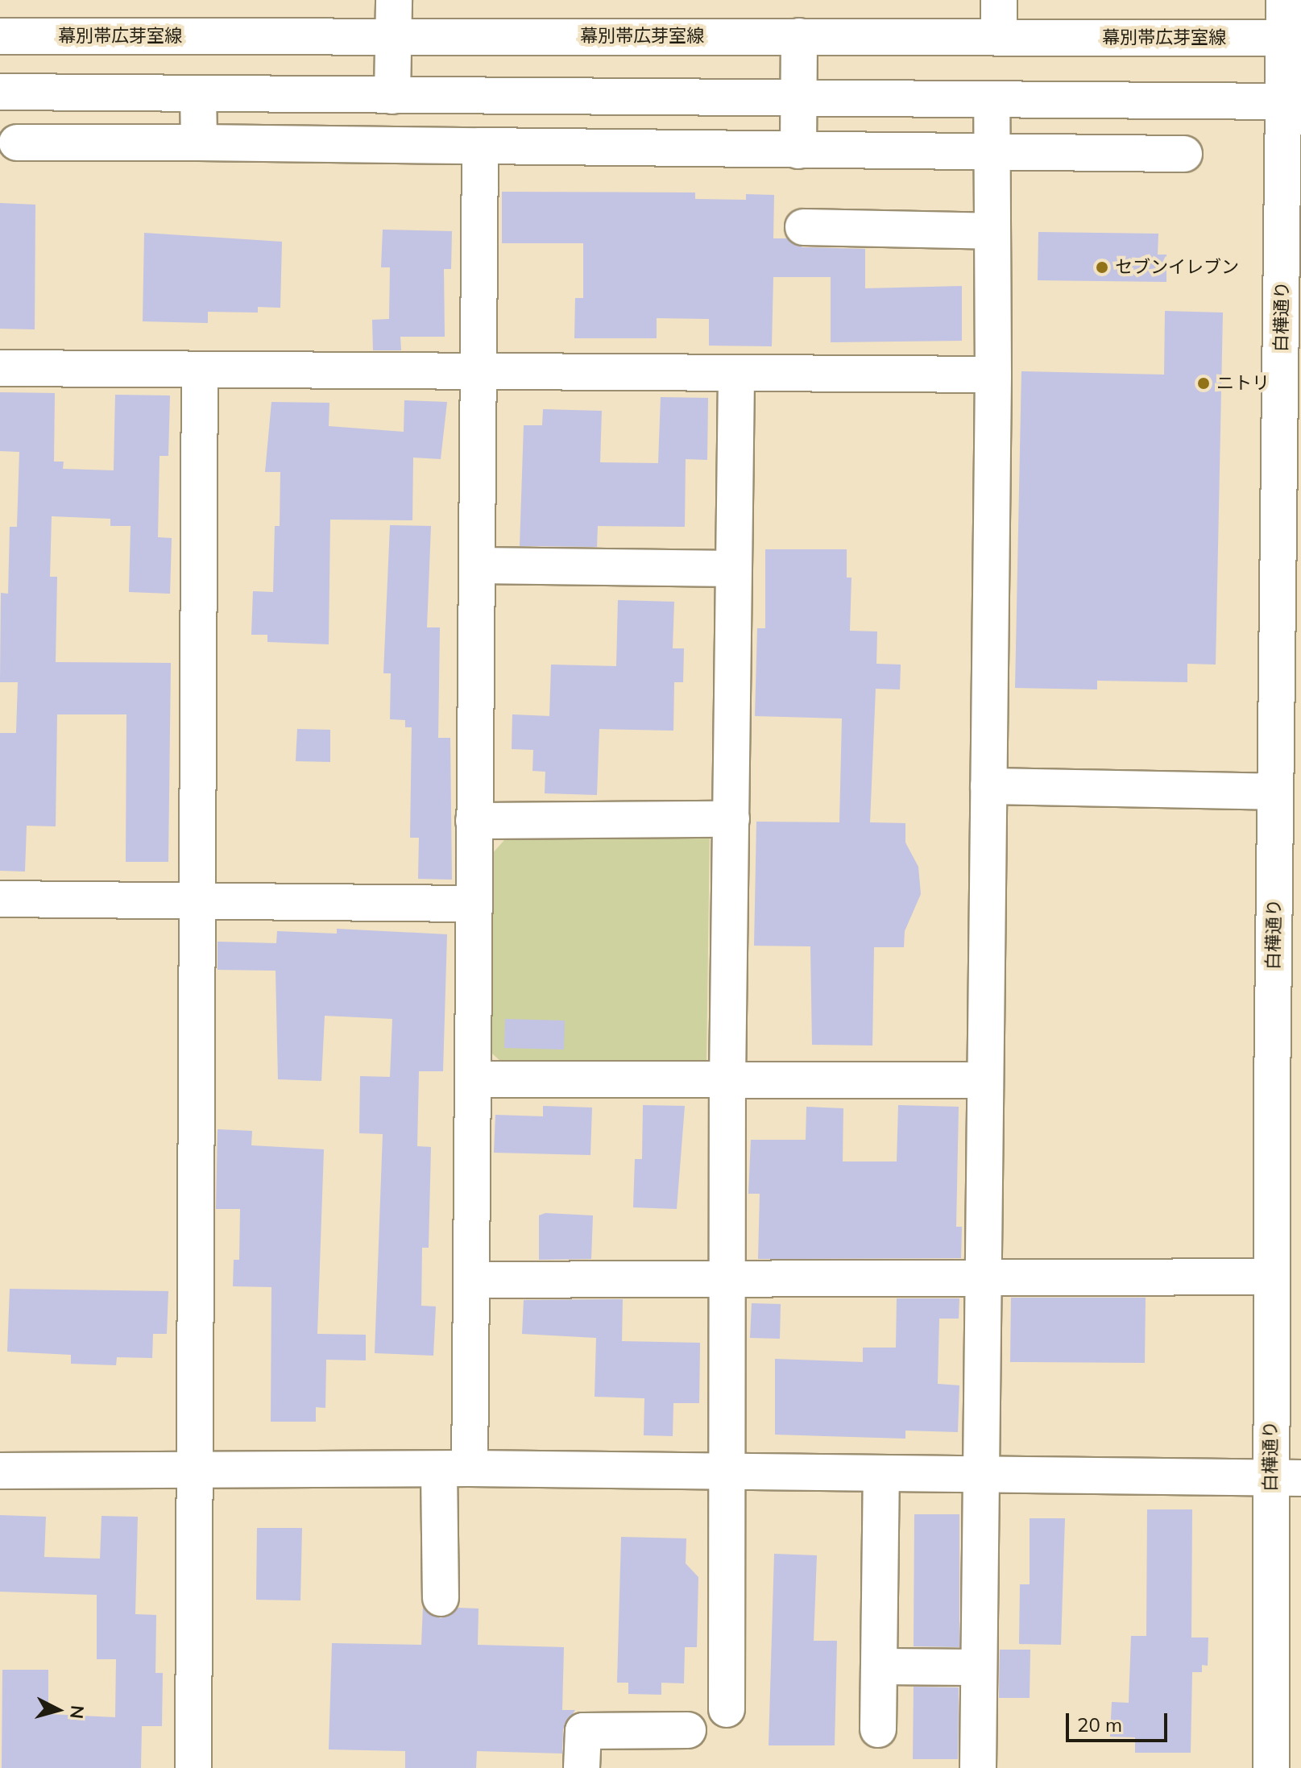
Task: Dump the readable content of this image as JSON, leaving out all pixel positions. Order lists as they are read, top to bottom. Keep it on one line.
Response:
{"streets":{"street":["幕別帯広芽室線","白樺通り"]},"places":["セブンイレブン","ニトリ"],"scale_bar":"20 m","north":"right"}
